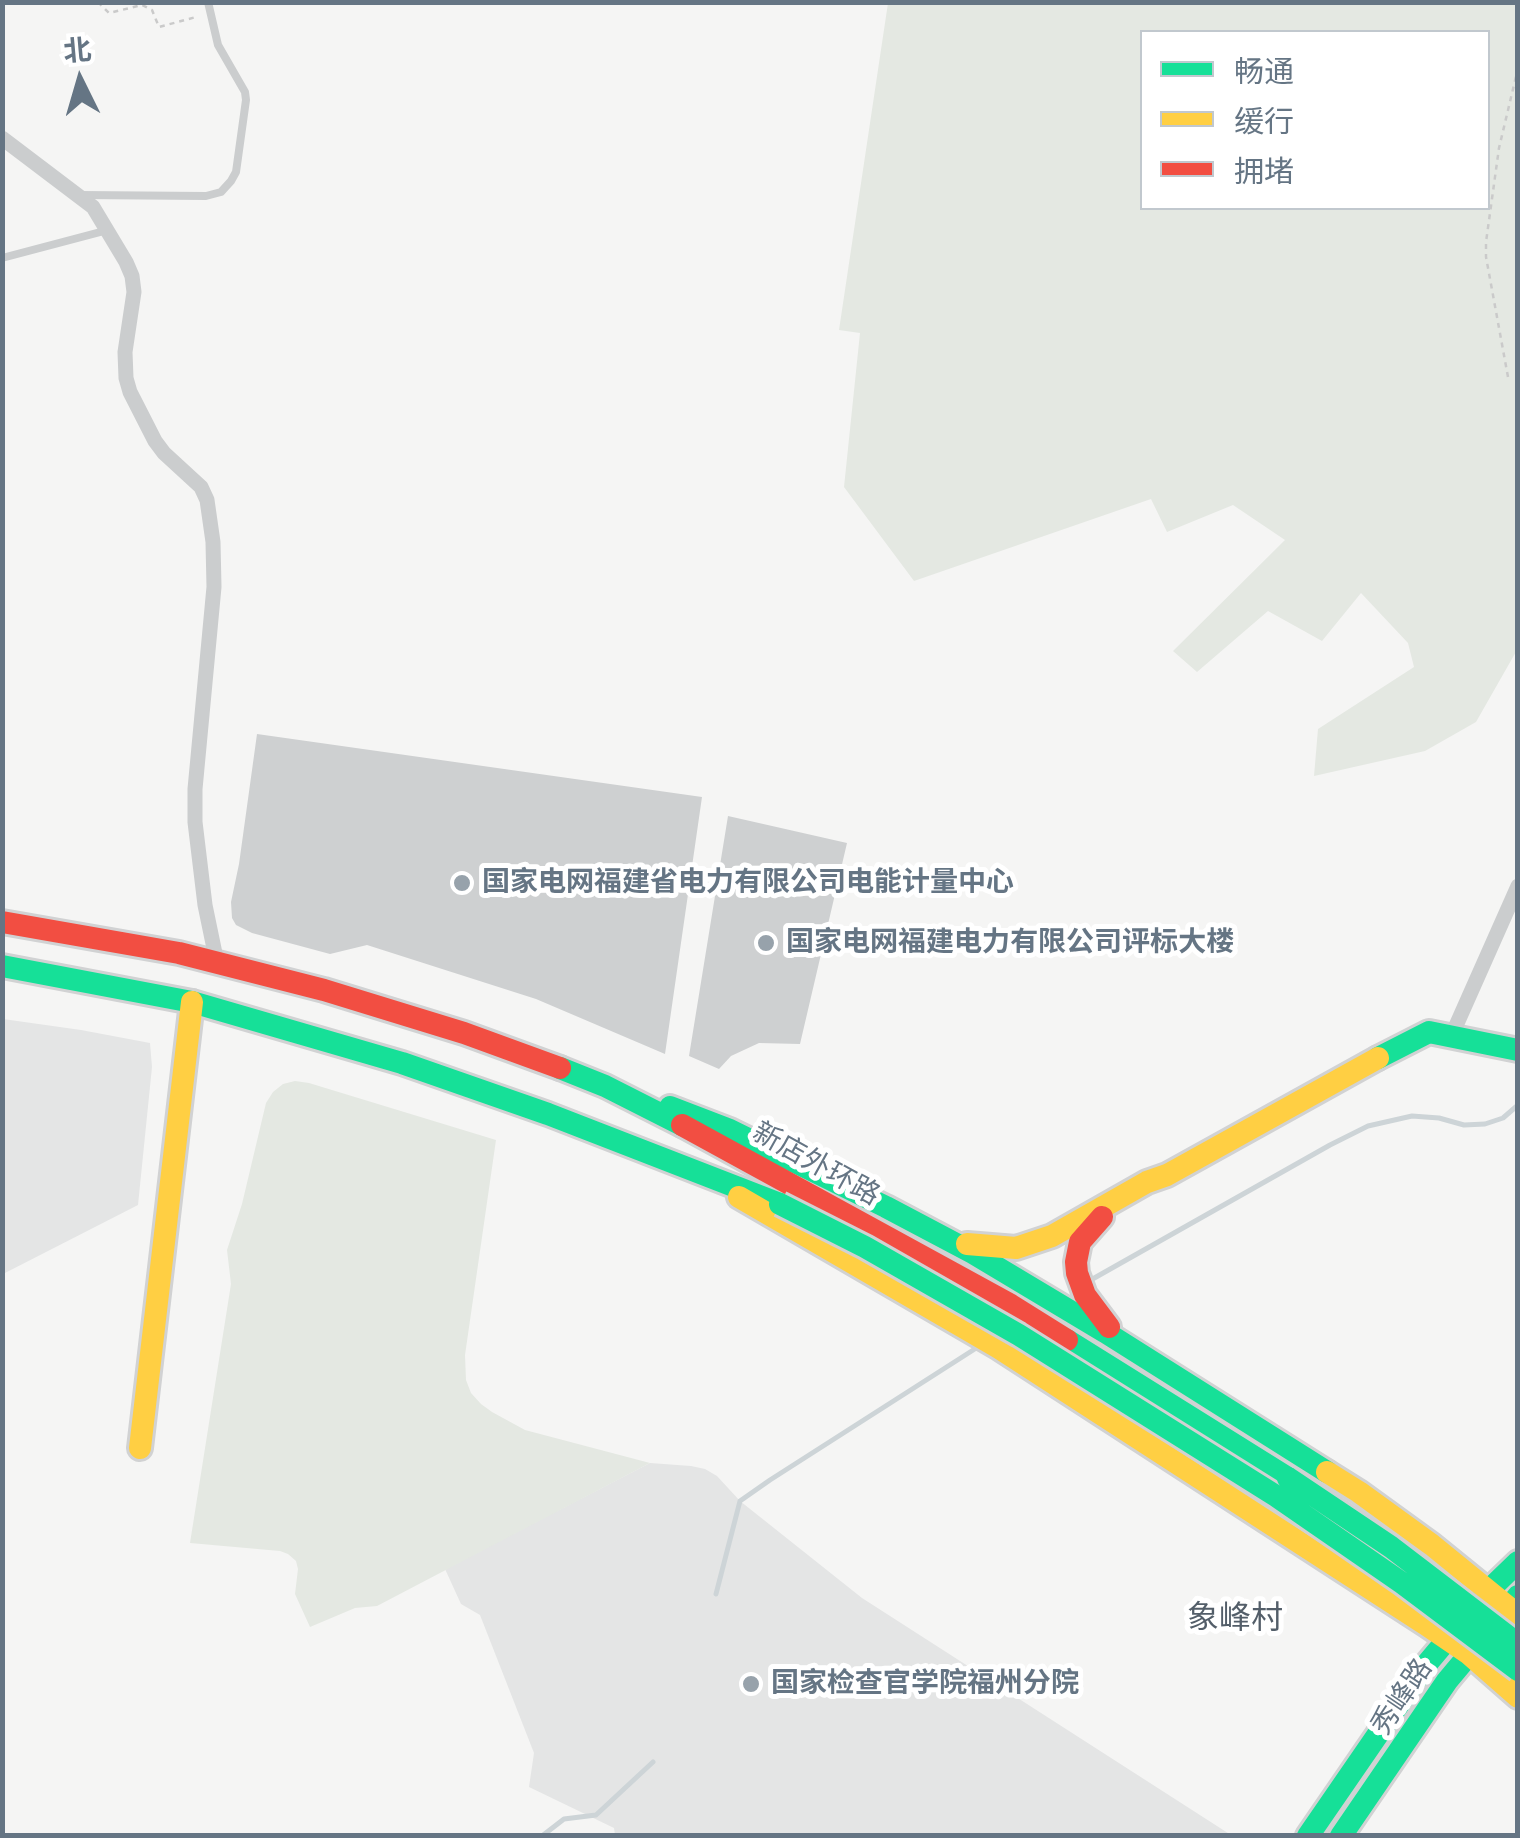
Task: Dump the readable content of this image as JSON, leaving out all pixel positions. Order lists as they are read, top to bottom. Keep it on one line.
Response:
{"streets":{"main road":["新店外环路","秀峰路"]},"districts":["象峰村"],"places":["国家电网福建省电力有限公司电能计量中心","国家电网福建电力有限公司评标大楼","国家检查官学院福州分院"],"legend":["畅通","缓行","拥堵"],"north":"top"}
